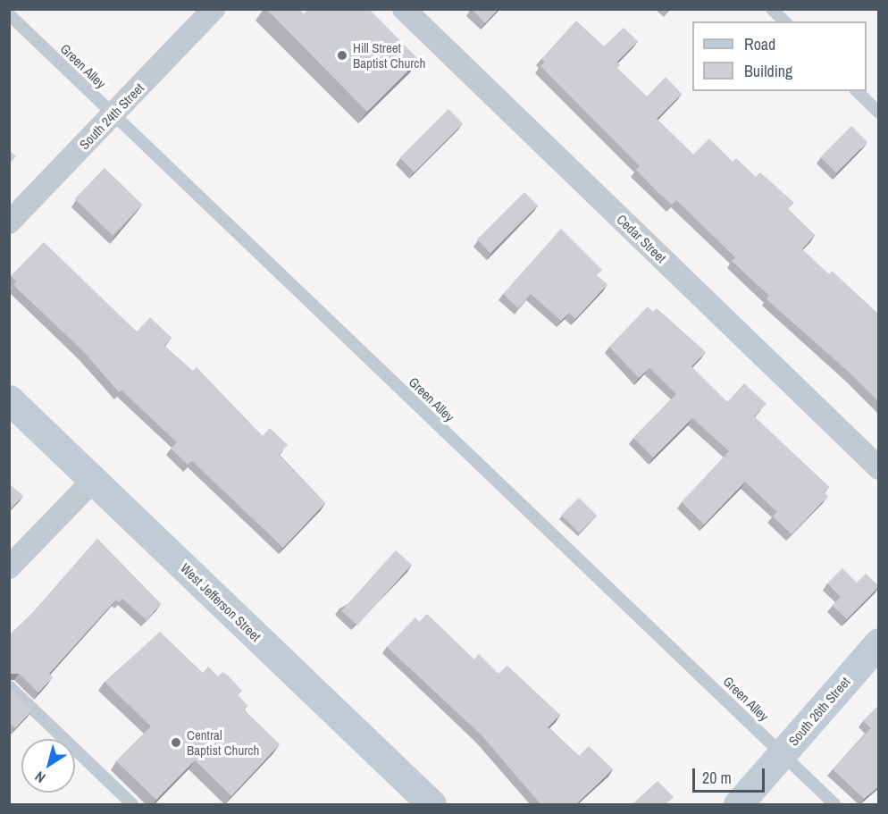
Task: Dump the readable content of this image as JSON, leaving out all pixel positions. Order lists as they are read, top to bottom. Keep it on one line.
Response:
{"streets":{"street":["South 24th Street","Cedar Street","West Jefferson Street","South 26th Street"],"lane":["Green Alley"]},"crossings":[["Green Alley","South 24th Street"],["Green Alley","South 26th Street"]],"places":["Hill Street Baptist Church","Central Baptist Church"],"legend":["Road","Building"],"scale_bar":"20 m","north":"bottom left"}
